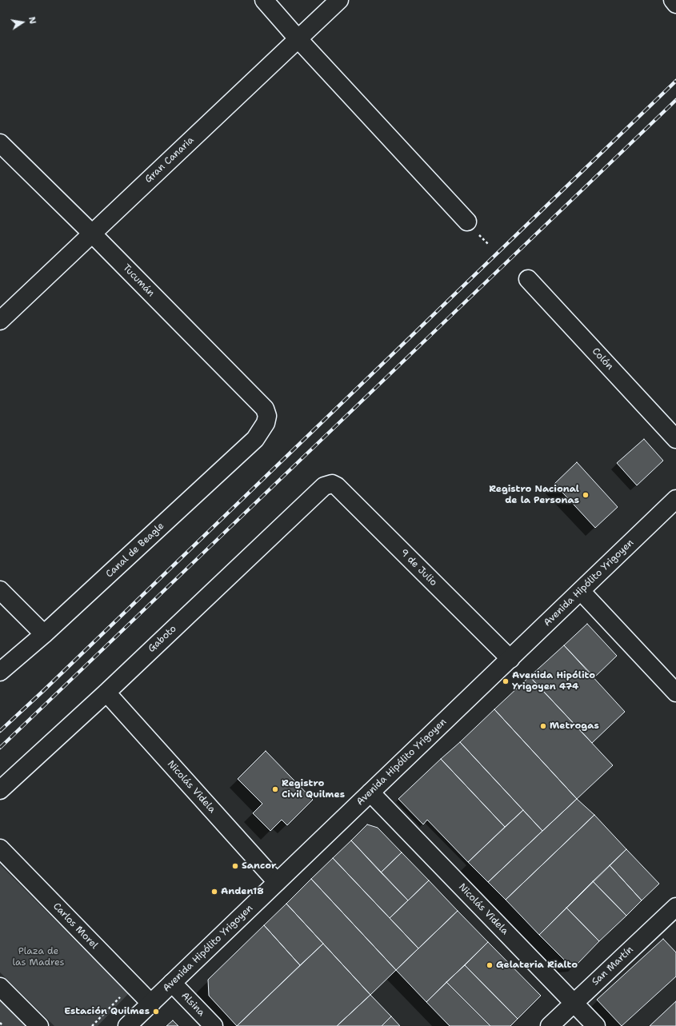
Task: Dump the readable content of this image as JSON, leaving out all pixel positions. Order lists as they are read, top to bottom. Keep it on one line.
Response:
{"streets":{"street":["Gran Canaria","Tucumán","Colón","Canal de Beagle","9 de Julio","Avenida Hipólito Yrigoyen","Gaboto","Nicolás Videla","Carlos Morel","San Martín","Alsina"]},"crossings":[["Gran Canaria","Tucumán"],["Tucumán","Canal de Beagle"],["9 de Julio","Avenida Hipólito Yrigoyen"],["9 de Julio","Gaboto"],["Avenida Hipólito Yrigoyen","Nicolás Videla"],["Avenida Hipólito Yrigoyen","Carlos Morel"],["Avenida Hipólito Yrigoyen","Alsina"],["Gaboto","Nicolás Videla"],["Nicolás Videla","San Martín"]],"parks":["Plaza de las Madres"],"places":["Registro Nacional de la Personas","Avenida Hipólito Yrigoyen 474","Metrogas","Registro Civil Quilmes","Sancor","Anden18","Gelateria Rialto","Estación Quilmes"],"north":"right"}
